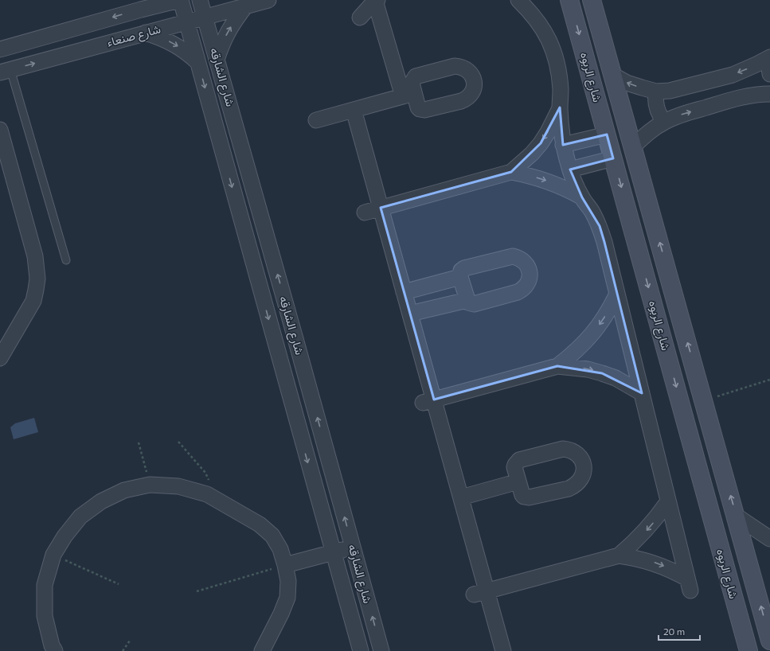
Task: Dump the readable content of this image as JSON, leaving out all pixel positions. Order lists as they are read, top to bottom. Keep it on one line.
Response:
{"streets":{"street":["شارع صنعاء","شارع الشارقه","شارع الربوه"]},"crossings":[["شارع صنعاء","شارع الشارقه"]],"scale_bar":"20 m"}
